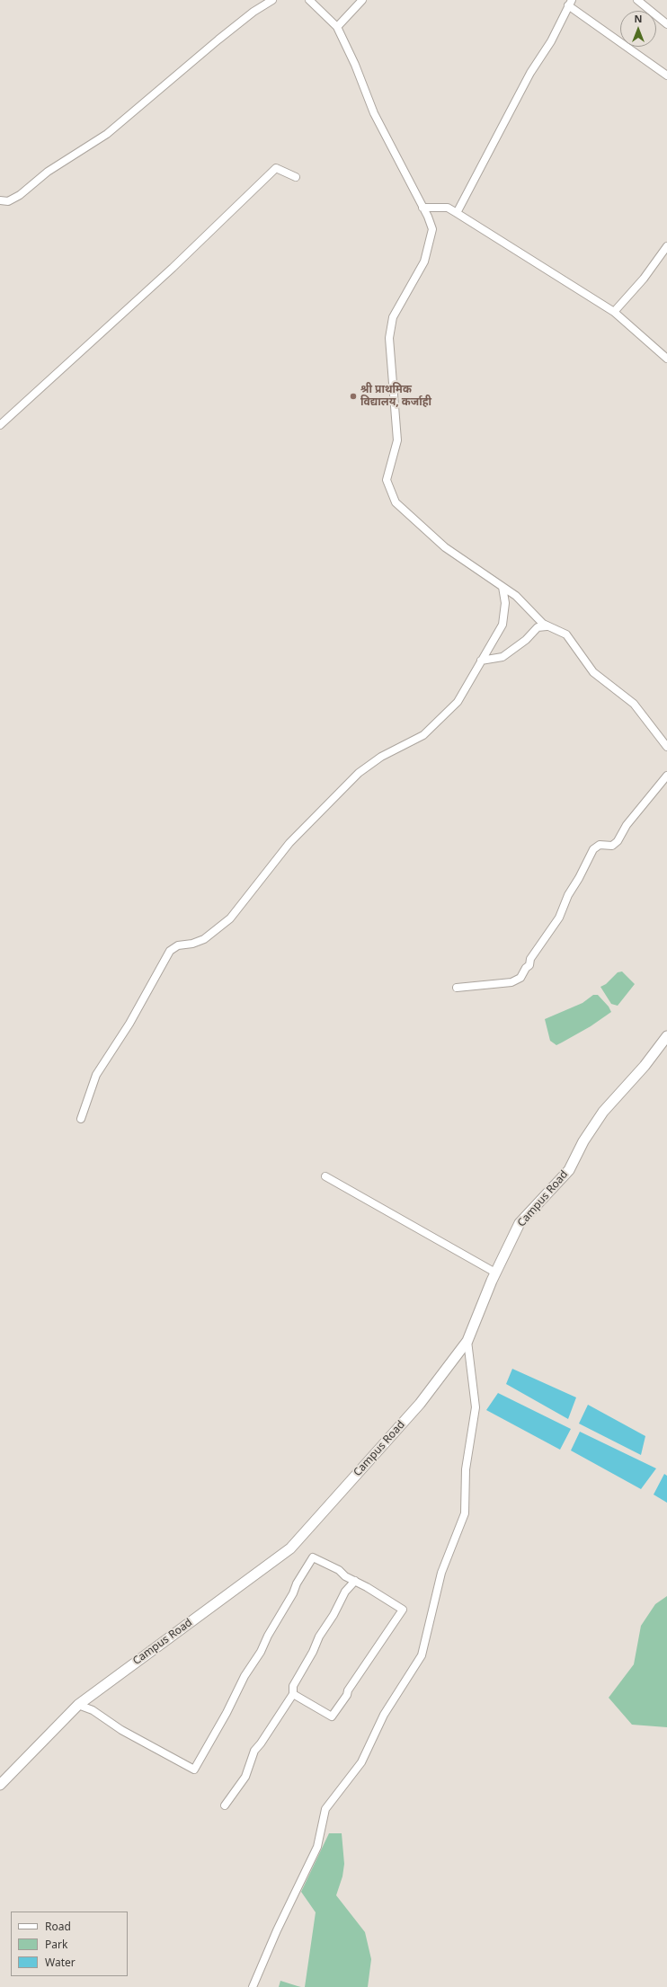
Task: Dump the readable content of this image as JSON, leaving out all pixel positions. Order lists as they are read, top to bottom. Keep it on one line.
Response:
{"streets":{"street":["Campus Road"]},"places":["श्री प्राथमिक विद्यालय, कर्जाही"],"legend":["Road","Park","Water"],"north":"top"}
